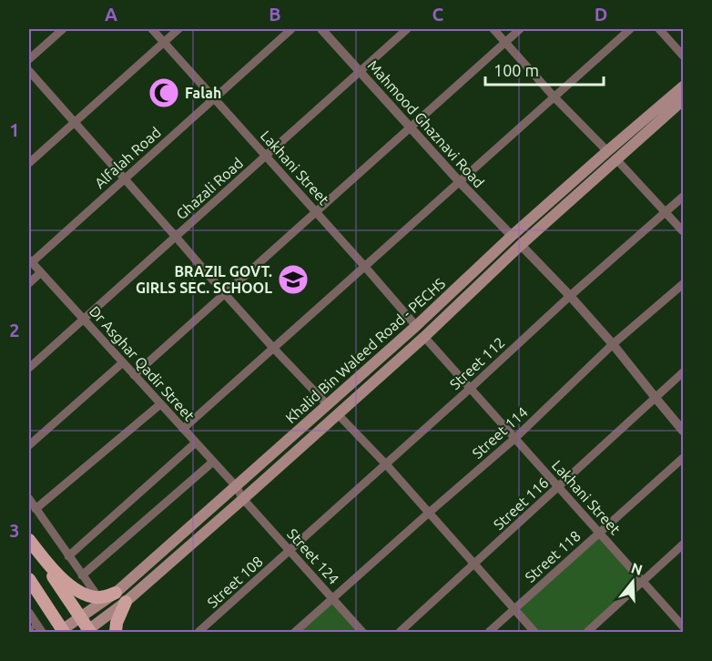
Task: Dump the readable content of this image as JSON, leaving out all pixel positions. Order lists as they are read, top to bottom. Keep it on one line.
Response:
{"streets":{"main road":["Khalid Bin Waleed Road - PECHS"],"street":["Mahmood Ghaznavi Road","Alfalah Road","Lakhani Street","Ghazali Road","Dr Asghar Qadir Street","Street 112","Street 114","Street 116","Street 124","Street 118","Street 108"]},"crossings":[["Mahmood Ghaznavi Road","Ghazali Road"],["Mahmood Ghaznavi Road","Khalid Bin Waleed Road - PECHS"],["Alfalah Road","Lakhani Street"],["Alfalah Road","Dr Asghar Qadir Street"],["Lakhani Street","Ghazali Road"],["Lakhani Street","Khalid Bin Waleed Road - PECHS"],["Lakhani Street","Street 112"],["Lakhani Street","Street 114"],["Lakhani Street","Street 116"],["Lakhani Street","Street 118"],["Ghazali Road","Dr Asghar Qadir Street"],["Khalid Bin Waleed Road - PECHS","Dr Asghar Qadir Street"],["Khalid Bin Waleed Road - PECHS","Street 124"],["Dr Asghar Qadir Street","Street 124"],["Street 112","Street 124"],["Street 112","Street 108"],["Street 114","Street 124"],["Street 124","Street 108"]],"places":{"mosque":["Falah"],"school or university":["BRAZIL GOVT. GIRLS SEC. SCHOOL"]},"scale_bar":"100 m","north":"top","grid":{"columns":["A","B","C","D"],"rows":["1","2","3"]}}
